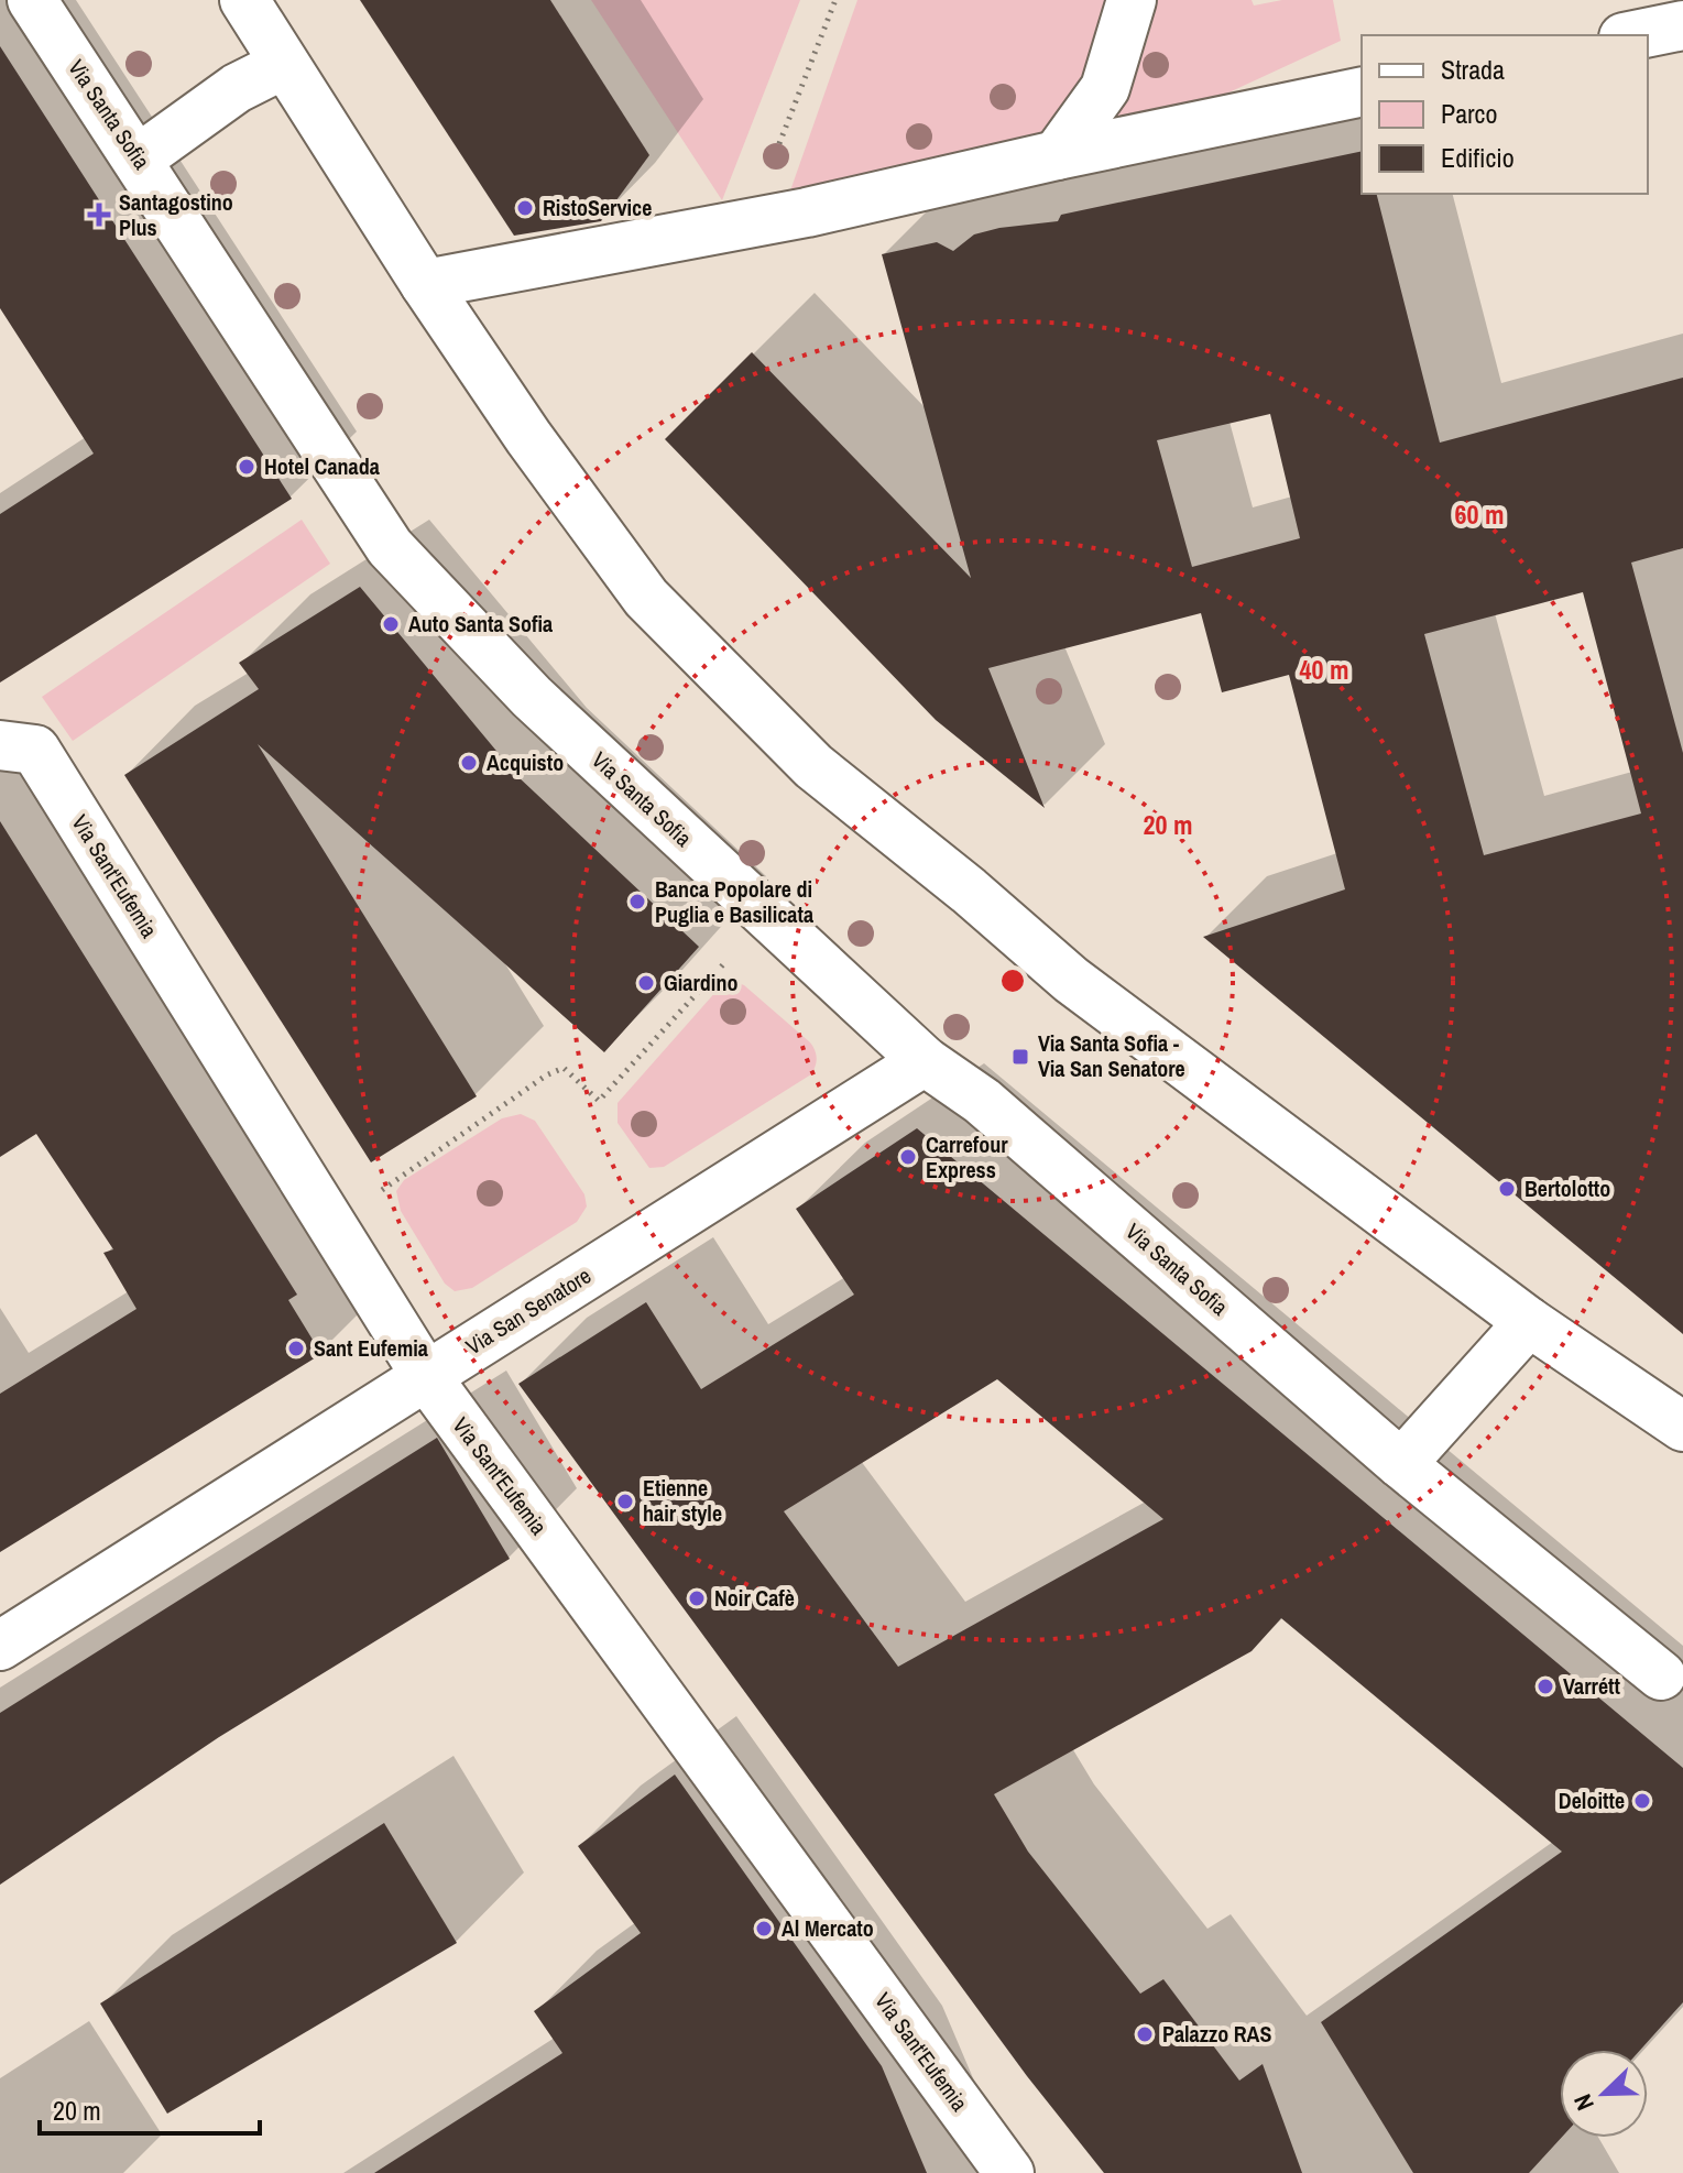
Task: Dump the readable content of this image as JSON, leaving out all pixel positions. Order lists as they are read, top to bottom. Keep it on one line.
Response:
{"streets":{"street":["Via Santa Sofia","Via Sant'Eufemia","Via San Senatore"]},"crossings":[["Via Santa Sofia","Via San Senatore"],["Via Sant'Eufemia","Via San Senatore"]],"places":{"other":["RistoService","Hotel Canada","Auto Santa Sofia","Acquisto","Banca Popolare di Puglia e Basilicata","Giardino","Carrefour Express","Bertolotto","Sant Eufemia","Etienne hair style","Noir Cafè","Varrétt","Deloitte","Al Mercato","Palazzo RAS"],"health":["Santagostino Plus"],"transit":["Via Santa Sofia - Via San Senatore"]},"legend":["Strada","Parco","Edificio"],"scale_bar":"20 m","north":"bottom left","rings":["60 m","40 m","20 m"]}
